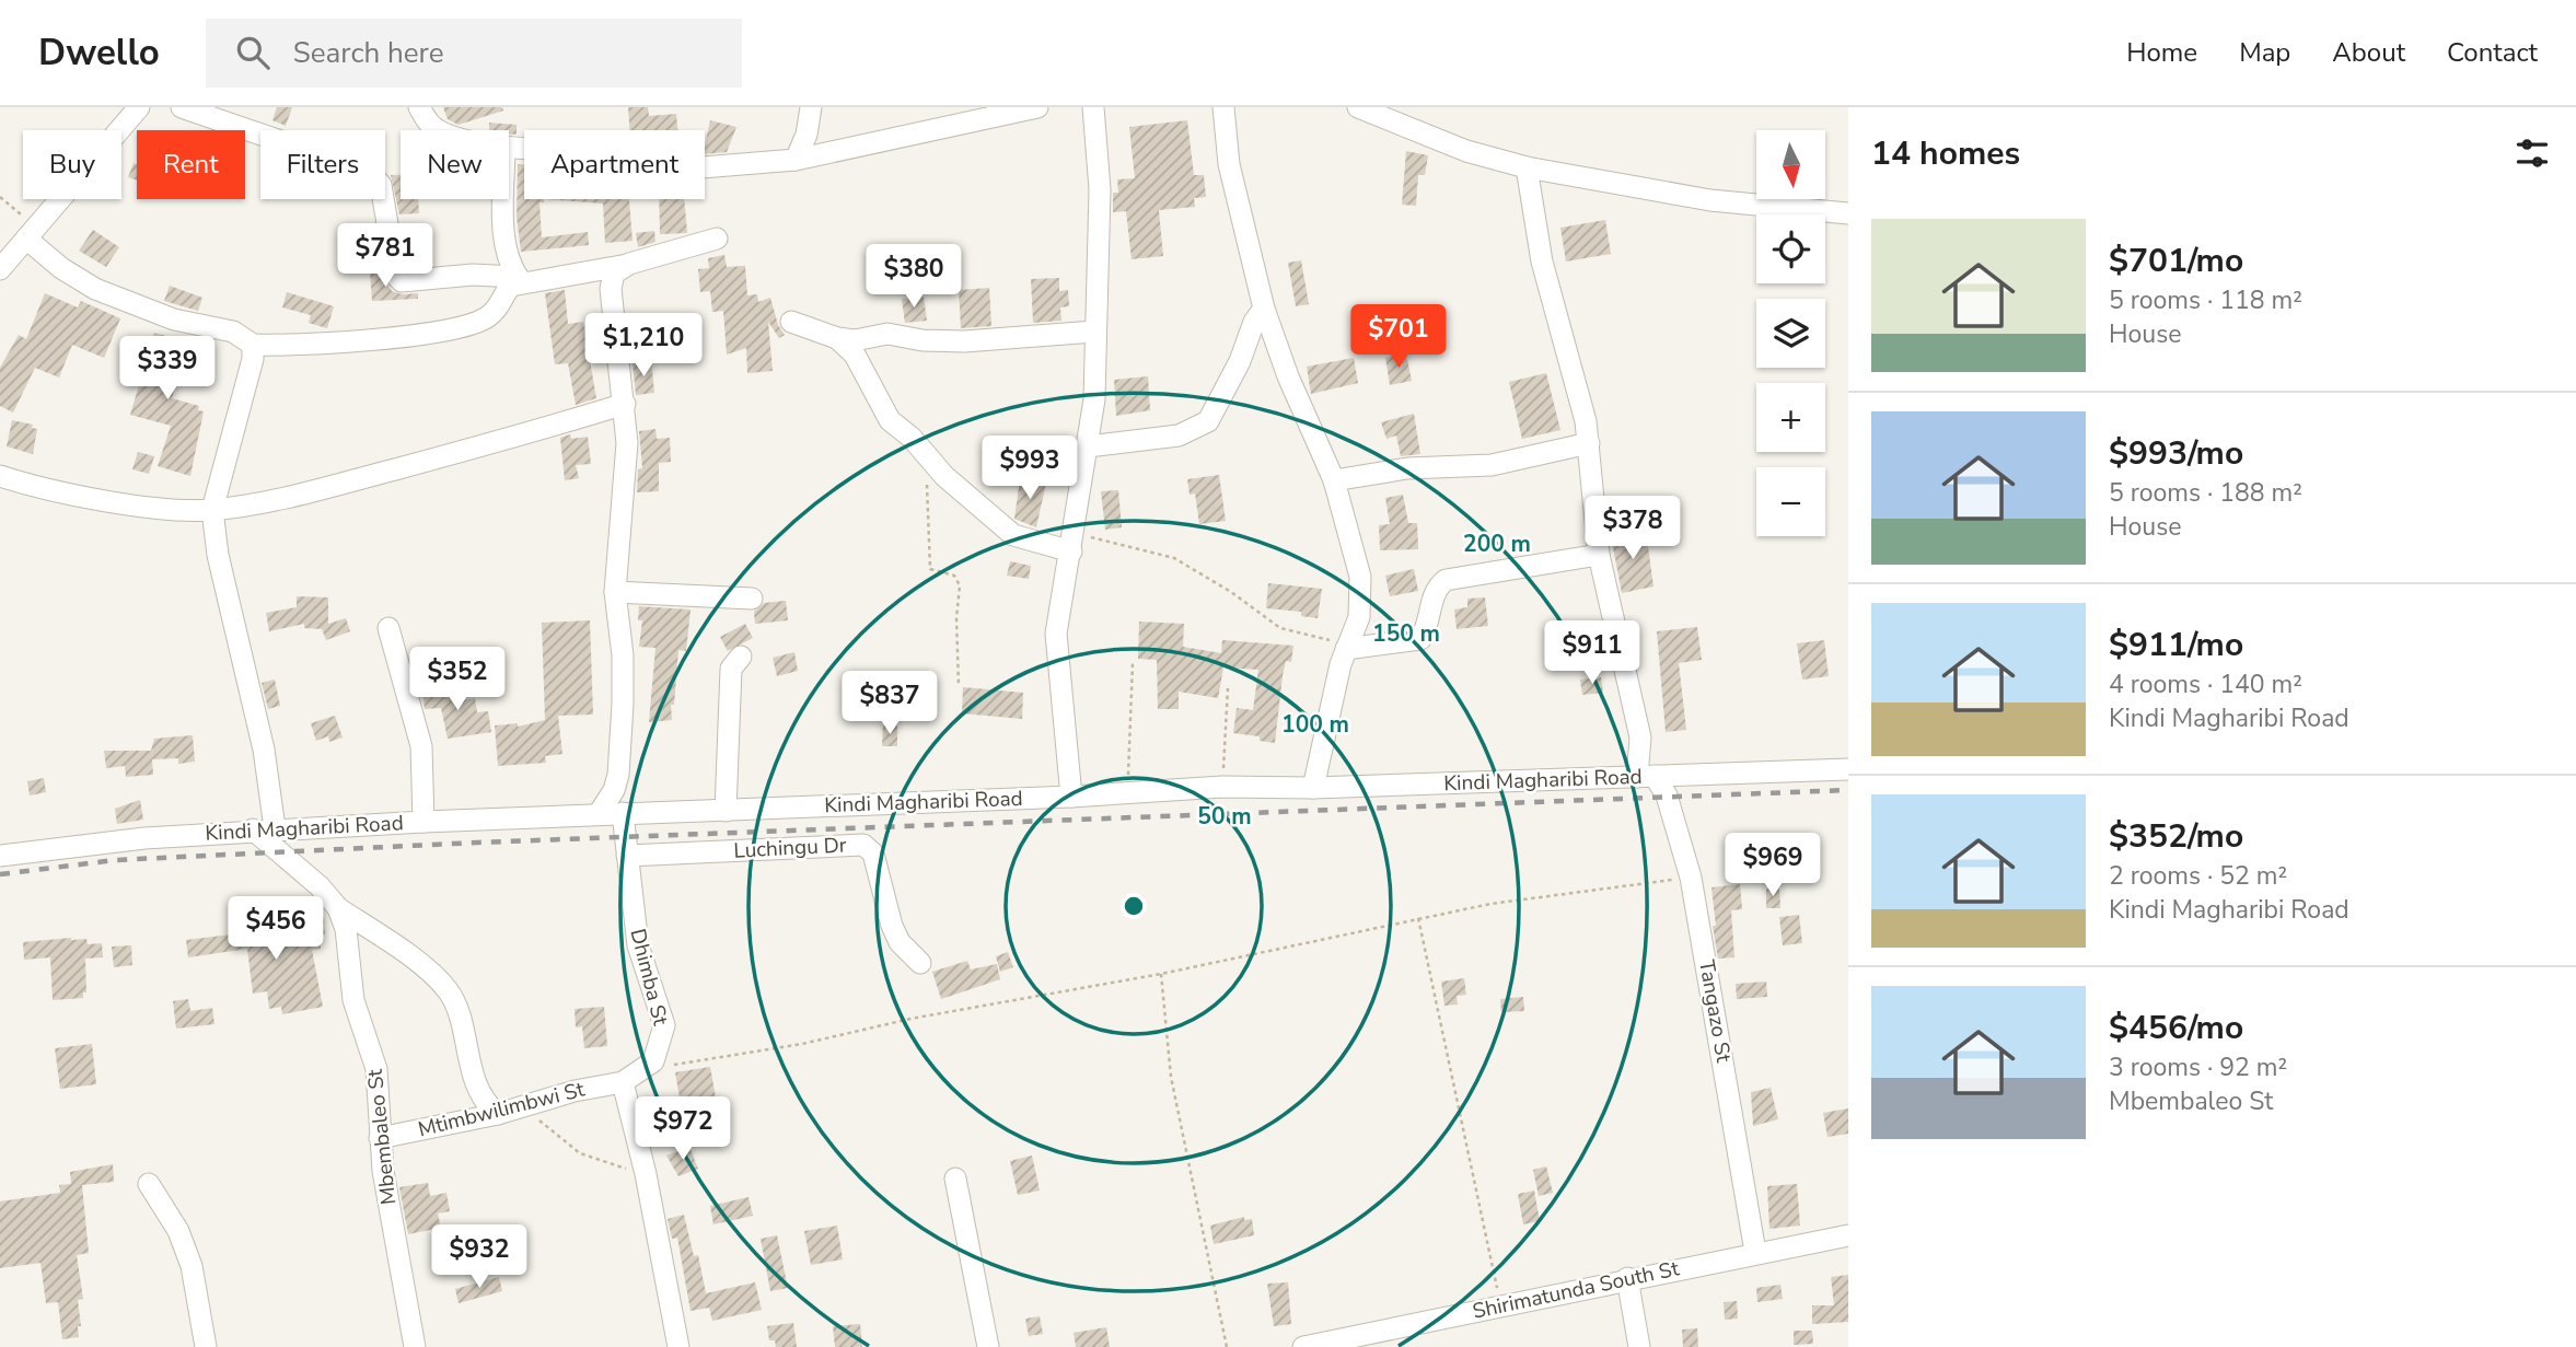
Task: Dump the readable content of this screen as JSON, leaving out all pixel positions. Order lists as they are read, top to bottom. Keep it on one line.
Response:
{"streets":{"street":["Kindi Magharibi Road","Luchingu Dr","Dhimba St","Tangazo St","Mtimbwilimbwi St","Mbembaleo St","Shirimatunda South St"]},"crossings":[["Kindi Magharibi Road","Dhimba St"],["Kindi Magharibi Road","Tangazo St"],["Kindi Magharibi Road","Mbembaleo St"],["Luchingu Dr","Dhimba St"],["Dhimba St","Mtimbwilimbwi St"],["Tangazo St","Shirimatunda South St"],["Mtimbwilimbwi St","Mbembaleo St"]],"north":"bottom","page":{"header":"Dwello","search":"Search here","nav":["Home","Map","About","Contact"],"heading":"14 homes","map_buttons":["+","−"],"chip":["Buy","Rent","Filters","New","Apartment"],"list":[{"name":"$701/mo","note":"5 rooms · 118 m² · House"},{"name":"$993/mo","note":"5 rooms · 188 m² · House"},{"name":"$911/mo","note":"4 rooms · 140 m² · Kindi Magharibi Road"},{"name":"$352/mo","note":"2 rooms · 52 m² · Kindi Magharibi Road"},{"name":"$456/mo","note":"3 rooms · 92 m² · Mbembaleo St"}],"price":["$781","$380","$701","$1,210","$339","$993","$378","$911","$352","$837","$969","$456","$972","$932"]},"rings":["200 m","150 m","100 m","50 m"]}
